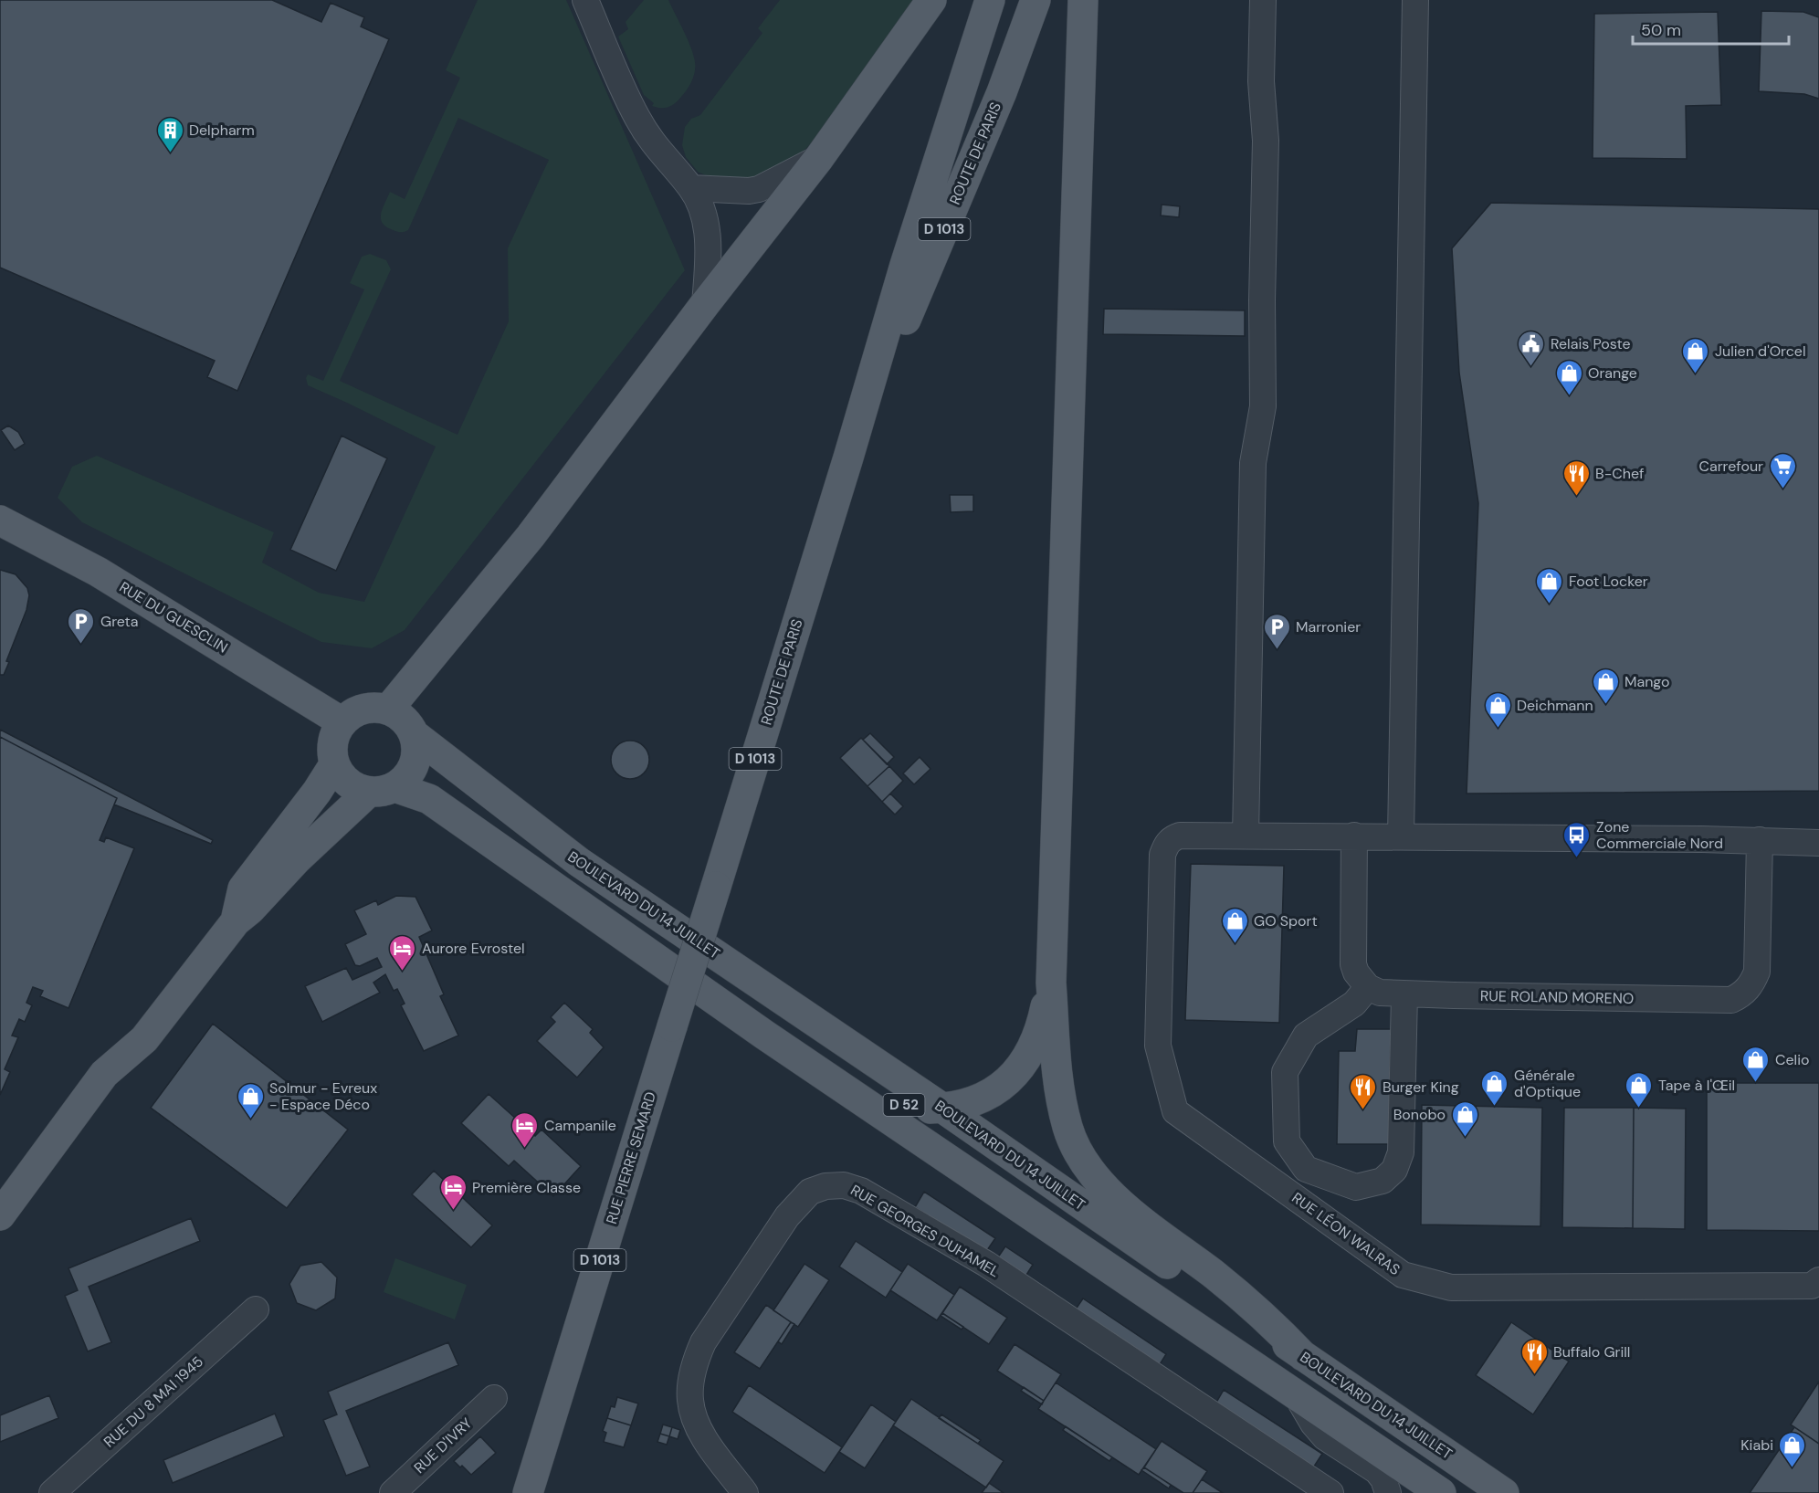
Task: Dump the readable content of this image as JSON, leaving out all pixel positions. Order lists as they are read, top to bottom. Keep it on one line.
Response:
{"streets":{"main road":["ROUTE DE PARIS","D 1013","RUE DU GUESCLIN","BOULEVARD DU 14 JUILLET","D 52","RUE PIERRE SEMARD"],"street":["RUE ROLAND MORENO","RUE GEORGES DUHAMEL","RUE LÉON WALRAS","RUE DU 8 MAI 1945","RUE D'IVRY"]},"crossings":[["ROUTE DE PARIS","RUE PIERRE SEMARD"],["RUE DU GUESCLIN","BOULEVARD DU 14 JUILLET"],["BOULEVARD DU 14 JUILLET","D 52"]],"places":{"building":["Delpharm"],"public building":["Relais Poste"],"shop":["Julien d'Orcel","Orange","Foot Locker","Mango","Deichmann","GO Sport","Celio","Générale d'Optique","Tape à l'Œil","Solmur - Evreux - Espace Déco","Bonobo","Kiabi"],"supermarket":["Carrefour"],"restaurant":["B-Chef","Burger King","Buffalo Grill"],"parking":["Greta","Marronier"],"bus stop":["Zone Commerciale Nord"],"hotel":["Aurore Evrostel","Campanile","Première Classe"]},"scale_bar":"50 m"}
